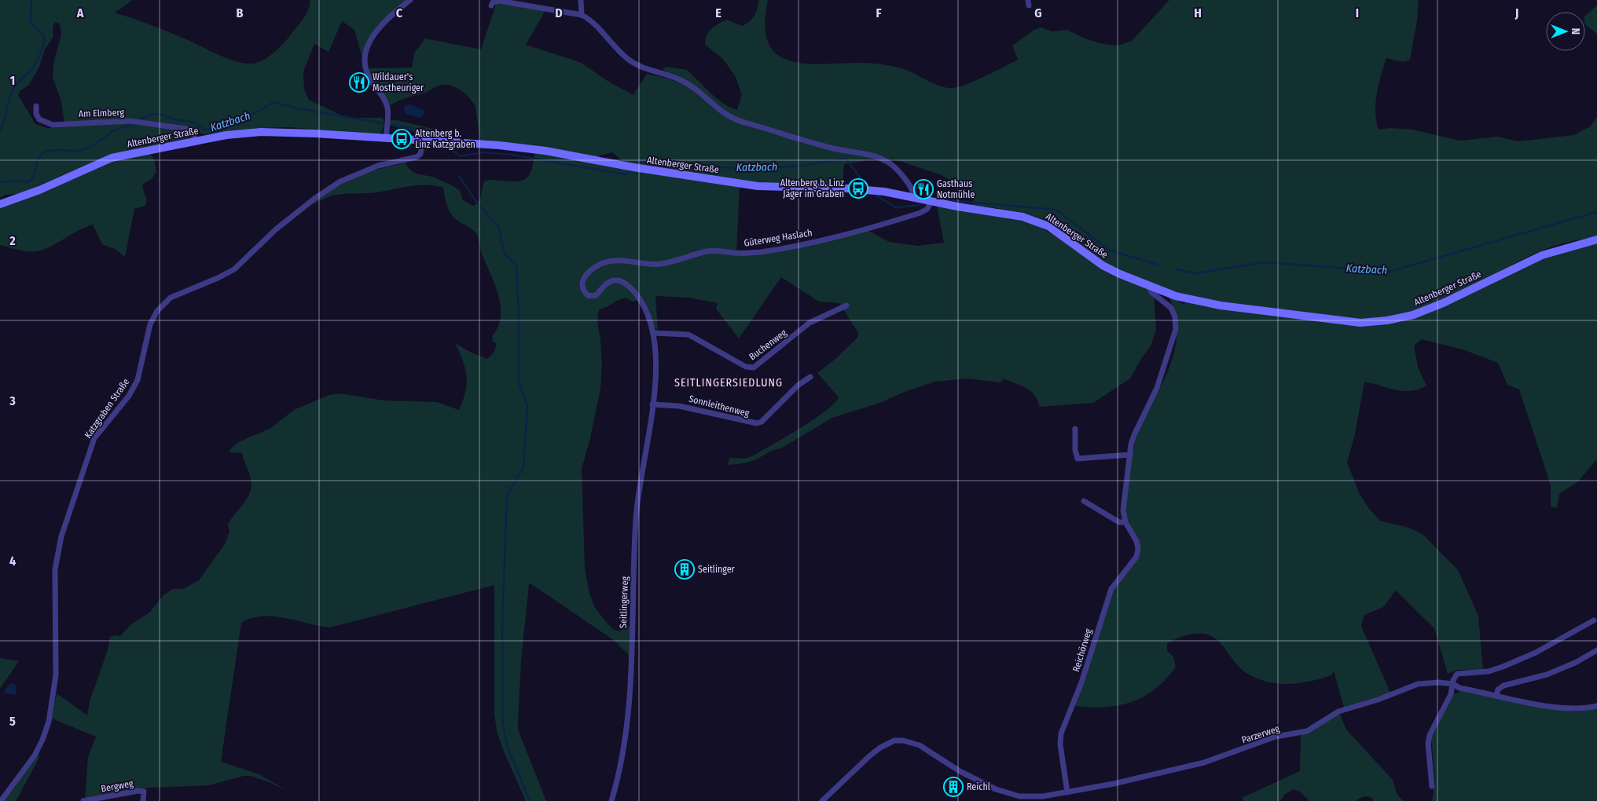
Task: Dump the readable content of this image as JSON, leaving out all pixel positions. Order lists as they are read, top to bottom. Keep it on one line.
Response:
{"streets":{"street":["Am Elmberg","Altenberger Straße","Güterweg Haslach","Buchenweg","Sonnleithenweg","Katzgraben Straße","Seitlingerweg","Reichörweg","Parzerweg","Bergweg"]},"crossings":[["Am Elmberg","Altenberger Straße"],["Altenberger Straße","Güterweg Haslach"],["Altenberger Straße","Katzgraben Straße"],["Altenberger Straße","Reichörweg"],["Güterweg Haslach","Buchenweg"],["Güterweg Haslach","Sonnleithenweg"],["Güterweg Haslach","Seitlingerweg"],["Sonnleithenweg","Seitlingerweg"],["Reichörweg","Parzerweg"]],"districts":["SEITLINGERSIEDLUNG"],"water":["Katzbach"],"places":{"restaurant":["Wildauer's Mostheuriger","Gasthaus Notmühle"],"bus stop":["Altenberg b. Linz Katzgraben","Altenberg b. Linz Jäger im Graben"],"building":["Seitlinger","Reichl"]},"north":"right","grid":{"columns":["A","B","C","D","E","F","G","H","I","J"],"rows":["1","2","3","4","5"]}}
